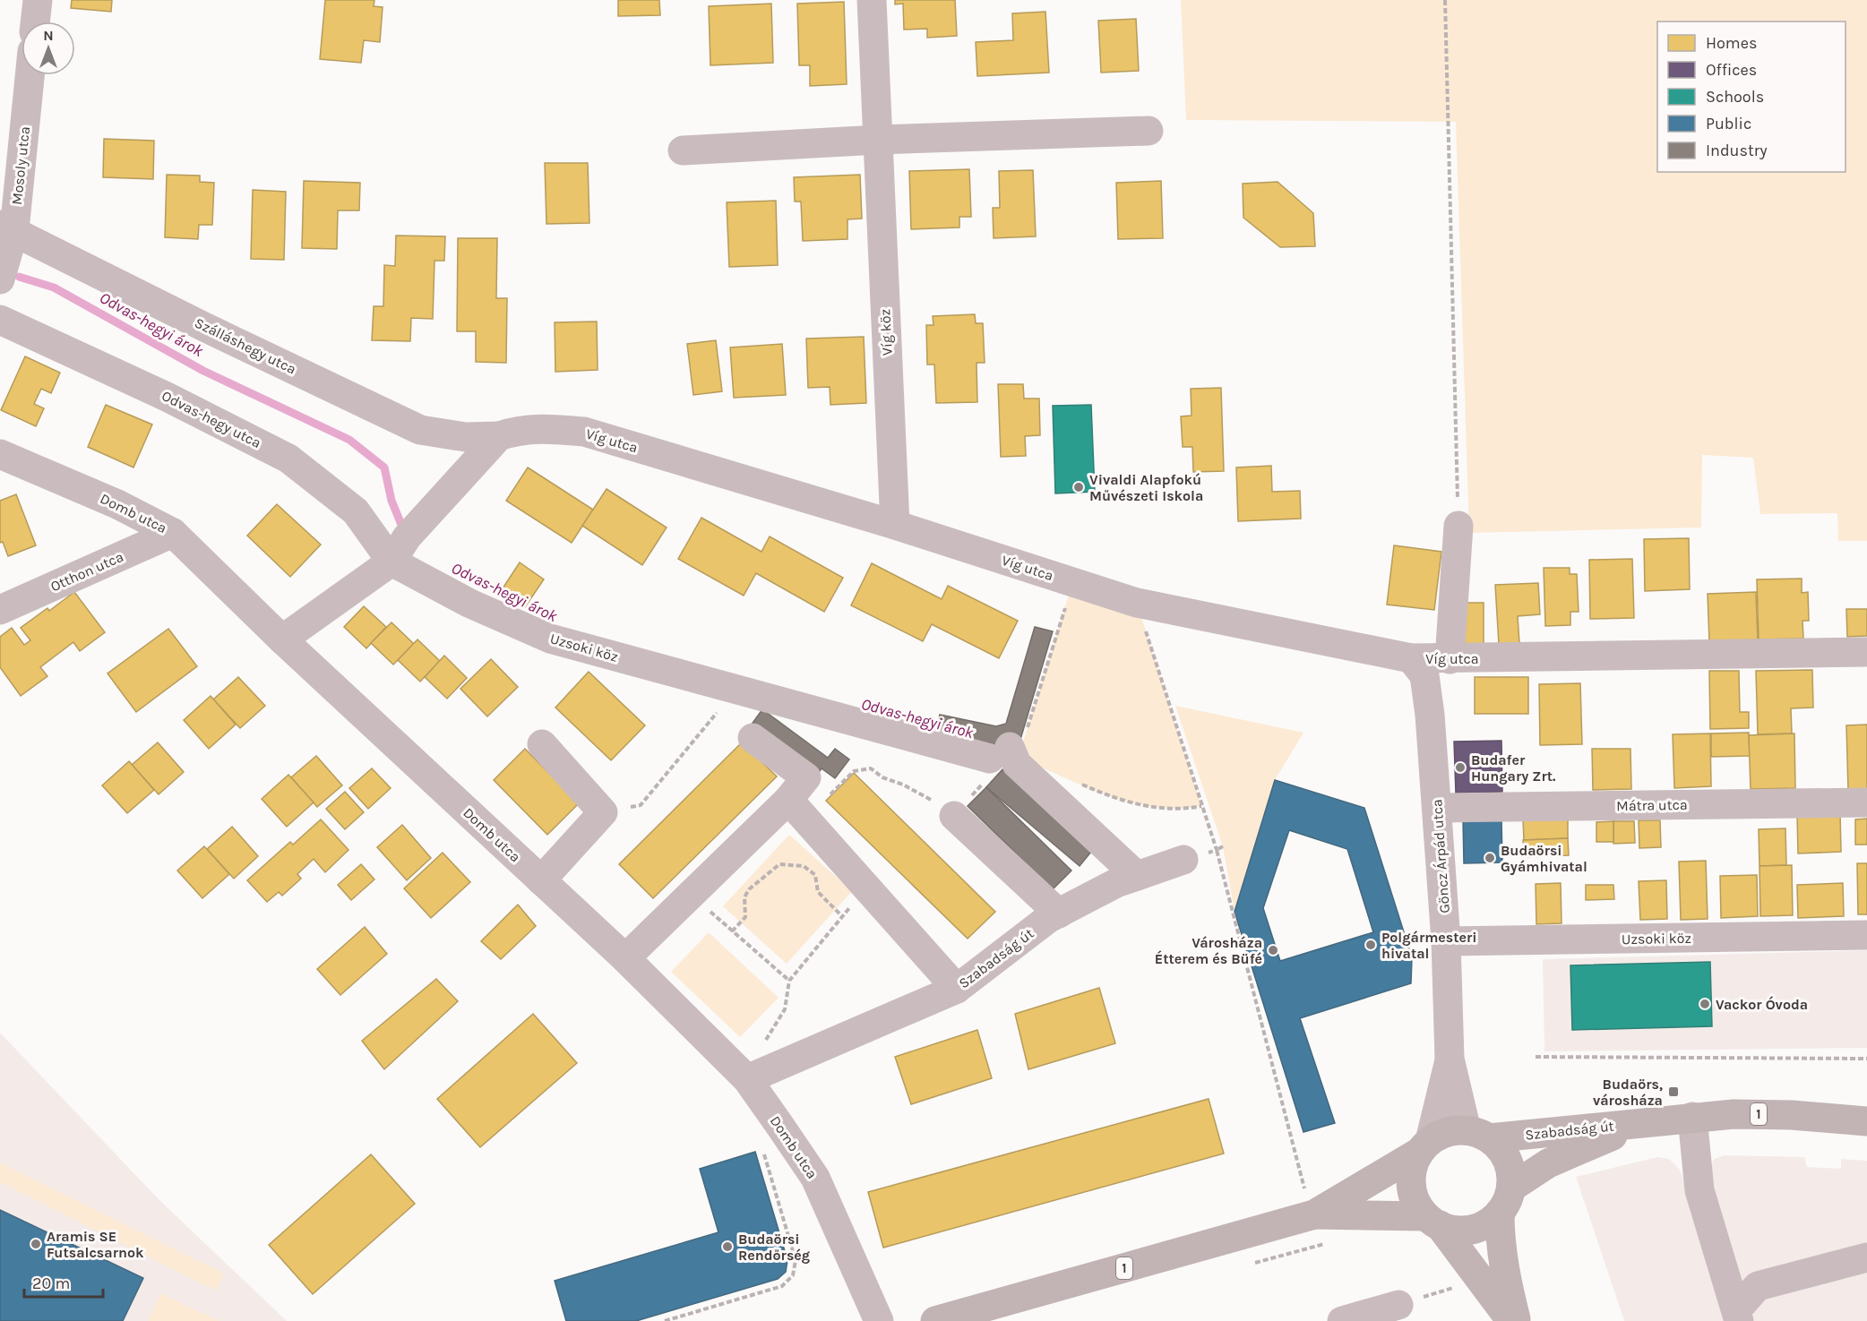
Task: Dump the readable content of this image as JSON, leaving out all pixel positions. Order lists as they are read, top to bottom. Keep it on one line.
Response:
{"streets":{"main road":["Szabadság út","1"],"street":["Mosoly utca","Víg köz","Szálláshegy utca","Odvas-hegy utca","Víg utca","Domb utca","Otthon utca","Uzsoki köz","Mátra utca","Göncz Árpád utca"]},"crossings":[["Mosoly utca","Szálláshegy utca"],["Víg köz","Víg utca"],["Szálláshegy utca","Víg utca"],["Odvas-hegy utca","Uzsoki köz"],["Víg utca","Göncz Árpád utca"],["Domb utca","Otthon utca"],["Domb utca","Szabadság út"],["Uzsoki köz","Göncz Árpád utca"],["Mátra utca","Göncz Árpád utca"],["Göncz Árpád utca","Szabadság út"],["Göncz Árpád utca","1"],["Szabadság út","1"]],"water":["Odvas-hegyi árok"],"places":{"other":["Vivaldi Alapfokú Művészeti Iskola","Budafer Hungary Zrt.","Budaörsi Gyámhivatal","Polgármesteri hivatal","Városháza Étterem és Büfé","Vackor Óvoda","Aramis SE Futsalcsarnok","Budaörsi Rendőrség"],"transit":["Budaörs, városháza"]},"legend":["Homes","Offices","Schools","Public","Industry"],"scale_bar":"20 m","north":"top"}
